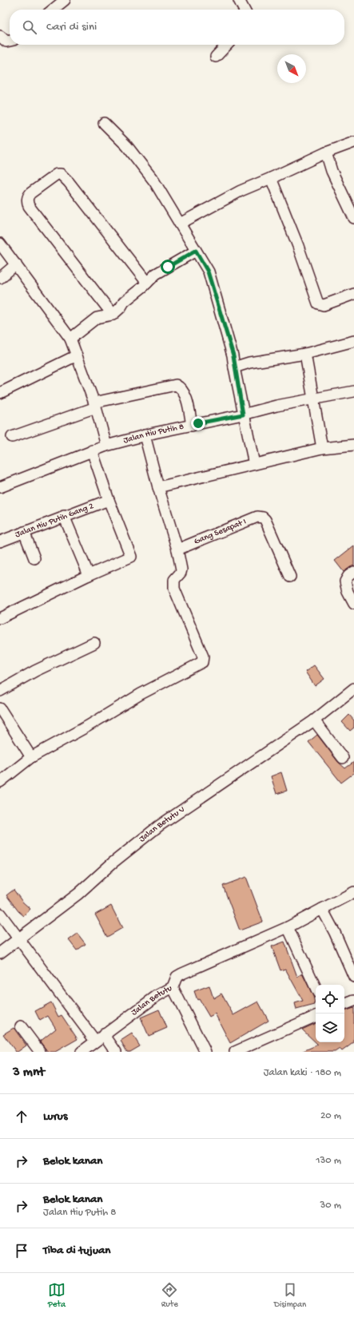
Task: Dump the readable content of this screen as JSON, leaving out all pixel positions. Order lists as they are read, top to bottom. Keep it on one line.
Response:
{"streets":{"street":["Jalan Hiu Putih 8","Jalan Hiu Putih Gang 2","Gang Sesapat I","Jalan Betutu V","Jalan Betutu"]},"north":"bottom right","page":{"search":"Cari di sini","heading":["3 mnt","Jalan kaki · 180 m"],"list":[["Lurus","20 m"],["Belok kanan","130 m"],["Belok kanan","Jalan Hiu Putih 8","30 m"],"Tiba di tujuan"],"nav":["Peta","Rute","Disimpan"]}}
